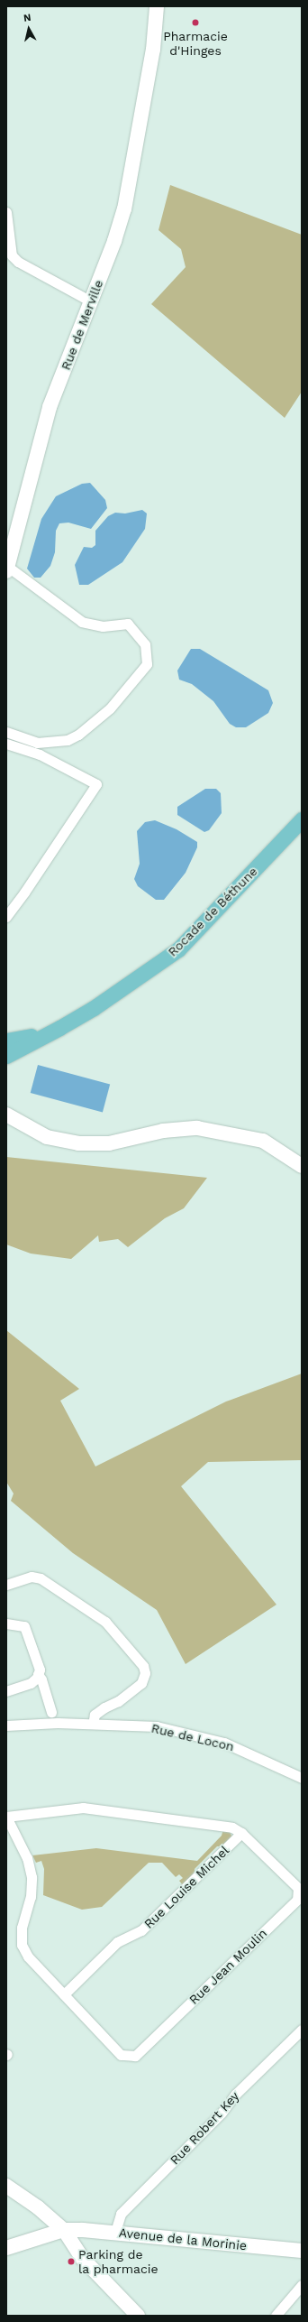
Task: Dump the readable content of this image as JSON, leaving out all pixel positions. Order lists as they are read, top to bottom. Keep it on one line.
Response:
{"streets":{"main road":["Rocade de Béthune"],"street":["Rue de Merville","Rue de Locon","Rue Louise Michel","Rue Jean Moulin","Rue Robert Key","Avenue de la Morinie"]},"crossings":[["Rue Louise Michel","Rue Jean Moulin"],["Rue Robert Key","Avenue de la Morinie"]],"places":["Pharmacie d'Hinges","Parking de la pharmacie"],"north":"top"}
